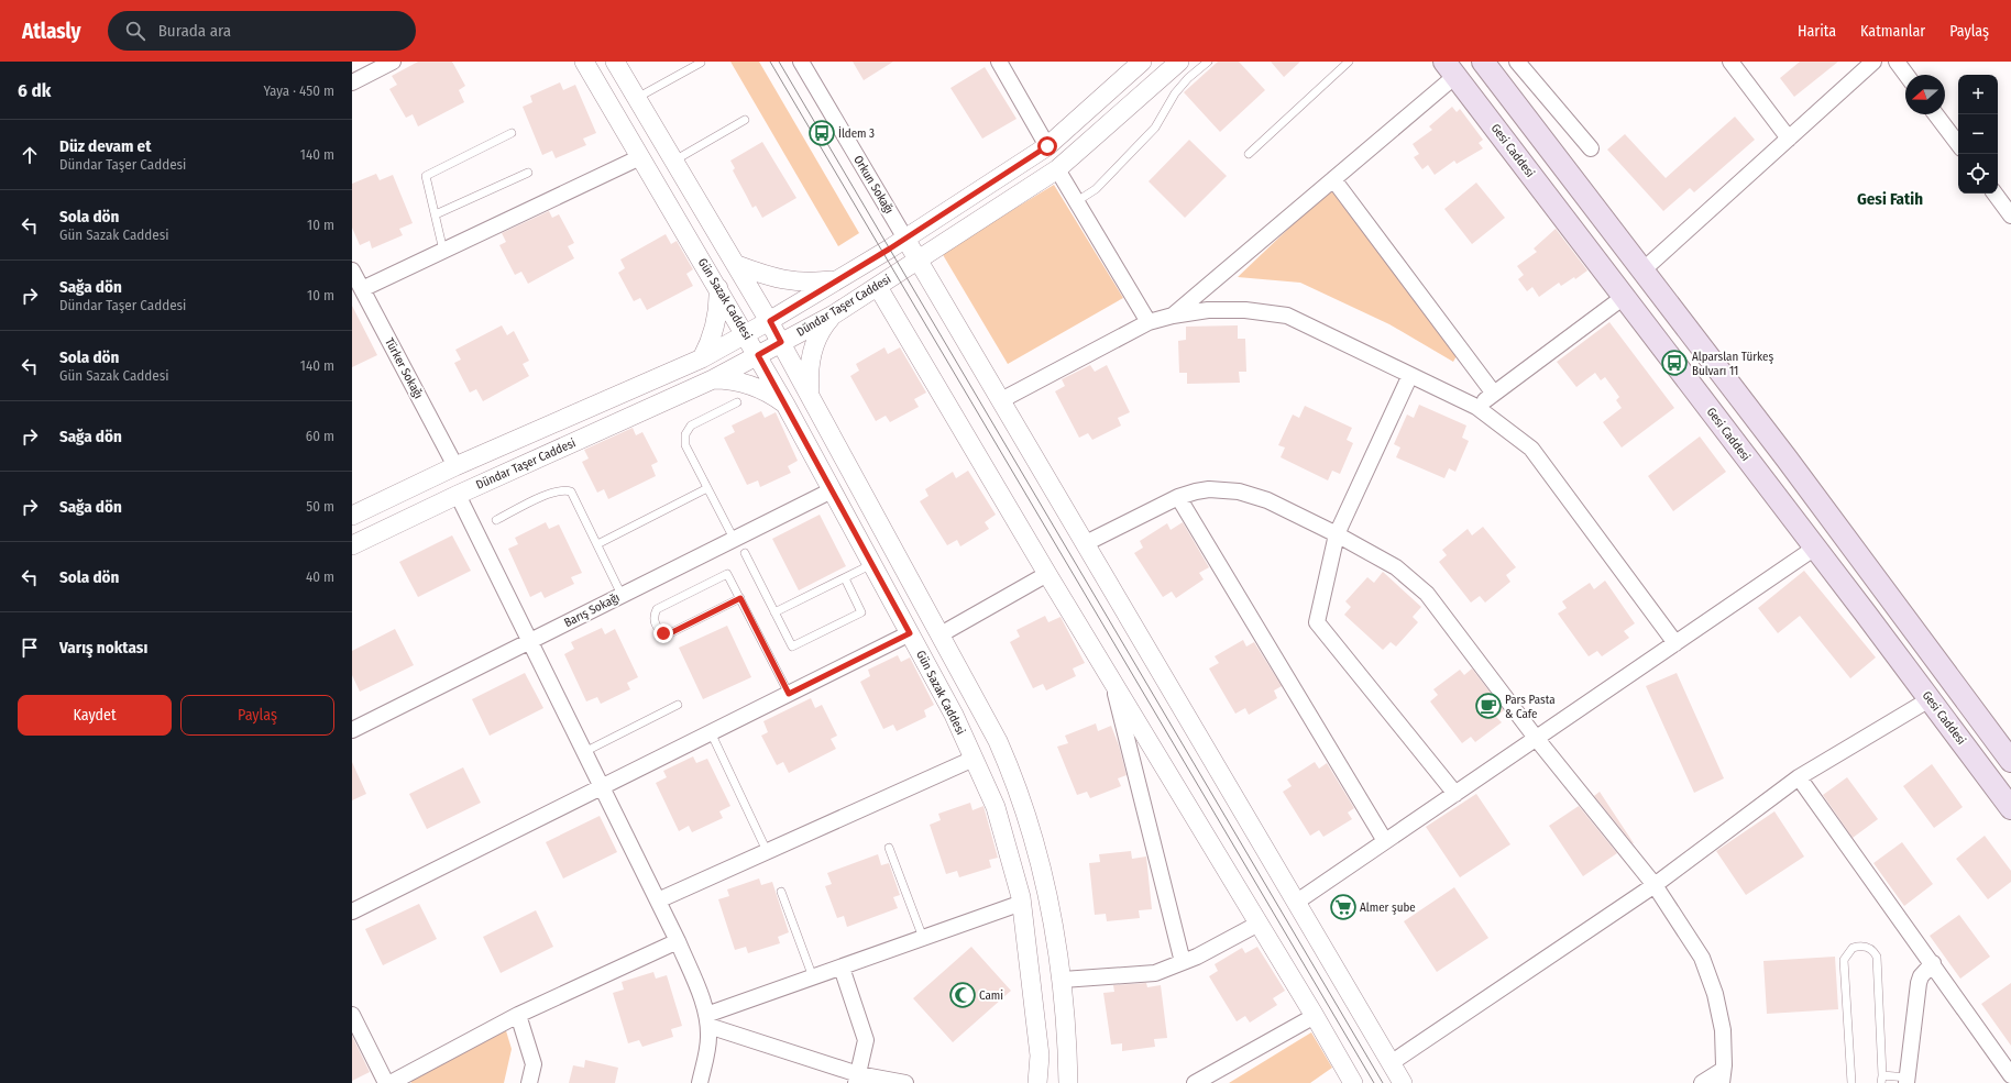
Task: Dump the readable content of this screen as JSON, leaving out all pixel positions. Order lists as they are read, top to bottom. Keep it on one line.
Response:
{"streets":{"main road":["Gesi Caddesi"],"street":["Orkun Sokağı","Gün Sazak Caddesi","Dündar Taşer Caddesi","Türker Sokağı","Barış Sokağı"]},"crossings":[["Orkun Sokağı","Dündar Taşer Caddesi"],["Gün Sazak Caddesi","Dündar Taşer Caddesi"],["Gün Sazak Caddesi","Barış Sokağı"],["Dündar Taşer Caddesi","Türker Sokağı"]],"districts":["Gesi Fatih"],"places":{"bus stop":["İldem 3","Alparslan Türkeş Bulvarı 11"],"cafe":["Pars Pasta & Cafe"],"supermarket":["Almer şube"],"mosque":["Cami"]},"north":"left","page":{"header":"Atlasly","search":"Burada ara","nav":["Harita","Katmanlar","Paylaş"],"heading":["6 dk","Yaya · 450 m"],"map_buttons":["+","−"],"list":[["Düz devam et","Dündar Taşer Caddesi","140 m"],["Sola dön","Gün Sazak Caddesi","10 m"],["Sağa dön","Dündar Taşer Caddesi","10 m"],["Sola dön","Gün Sazak Caddesi","140 m"],["Sağa dön","60 m"],["Sağa dön","50 m"],["Sola dön","40 m"],"Varış noktası"],"buttons":["Kaydet","Paylaş"]}}
